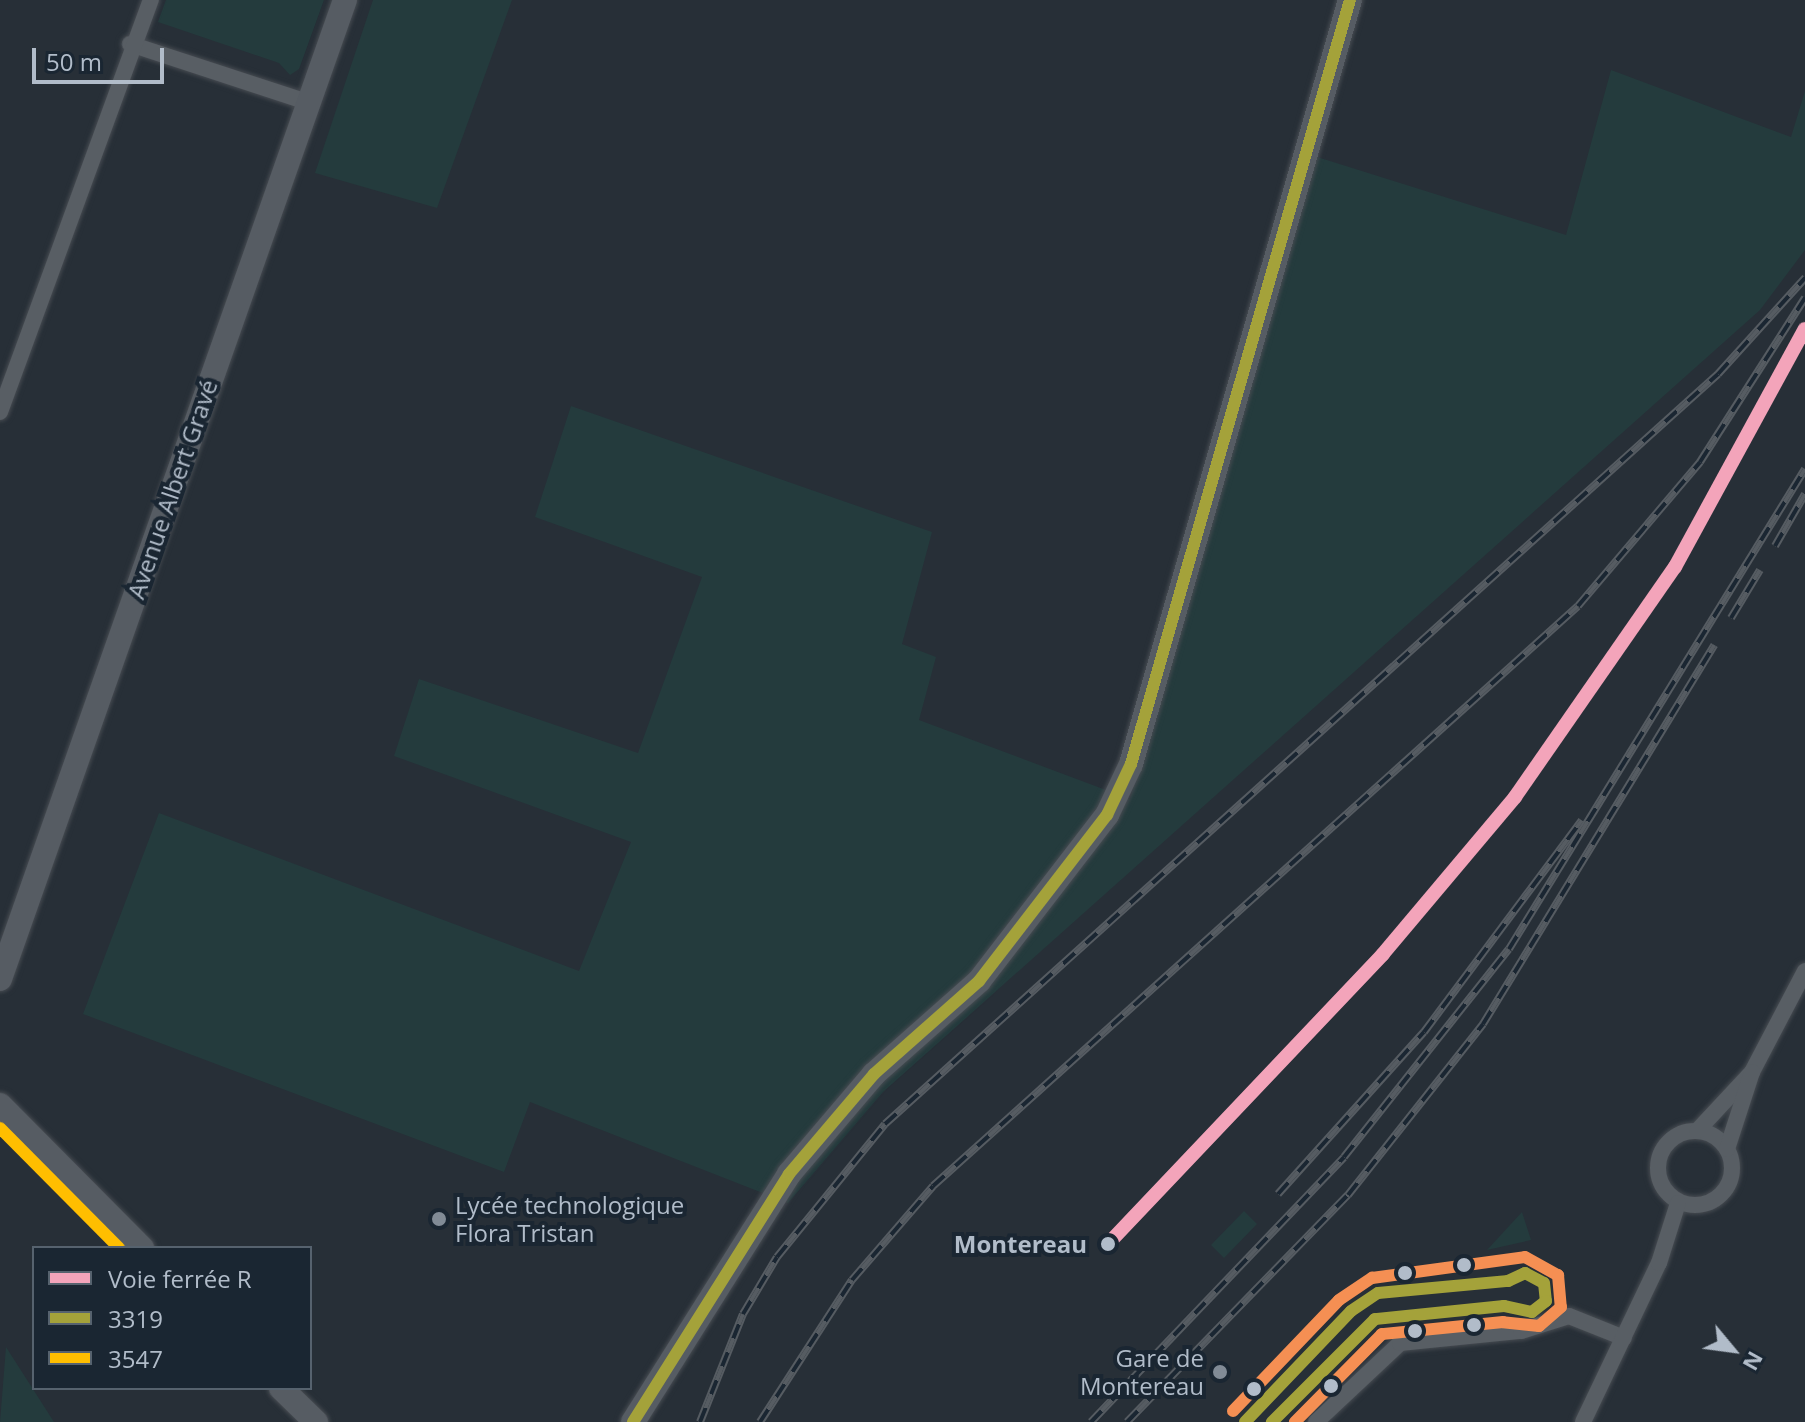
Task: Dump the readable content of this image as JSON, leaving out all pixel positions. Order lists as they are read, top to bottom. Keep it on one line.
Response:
{"streets":{"main road":["Avenue Albert Gravé"]},"places":["Lycée technologique Flora Tristan","Montereau","Gare de Montereau"],"lines":["transit line 3319","rail line R","transit line 3547"],"legend":["Voie ferrée R","3319","3547"],"scale_bar":"50 m","north":"bottom right"}
